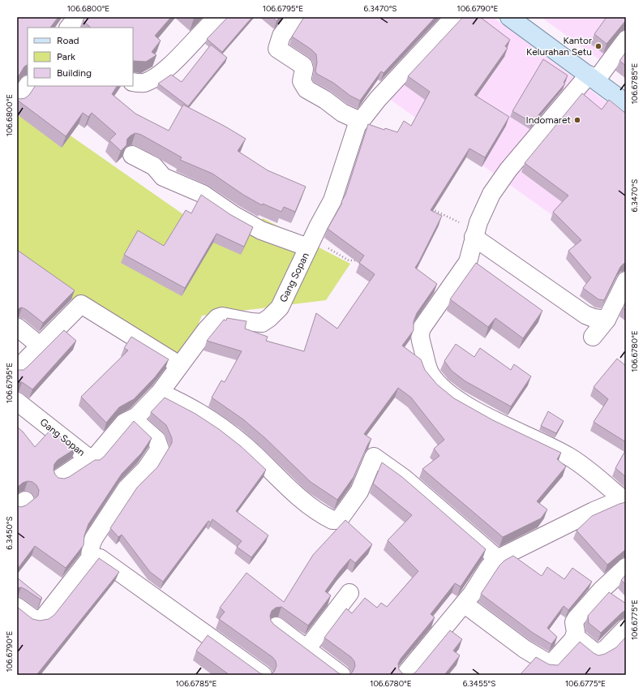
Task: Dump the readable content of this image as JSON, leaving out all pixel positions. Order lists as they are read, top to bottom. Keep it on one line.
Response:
{"streets":{"street":["Gang Sopan"]},"places":["Kantor Kelurahan Setu","Indomaret"],"legend":["Road","Park","Building"],"coordinates":["106.6800°E","106.6795°E","6.3470°S","106.6790°E","106.6785°E","106.6780°E","6.3450°S","106.6775°E","6.3455°S"]}
